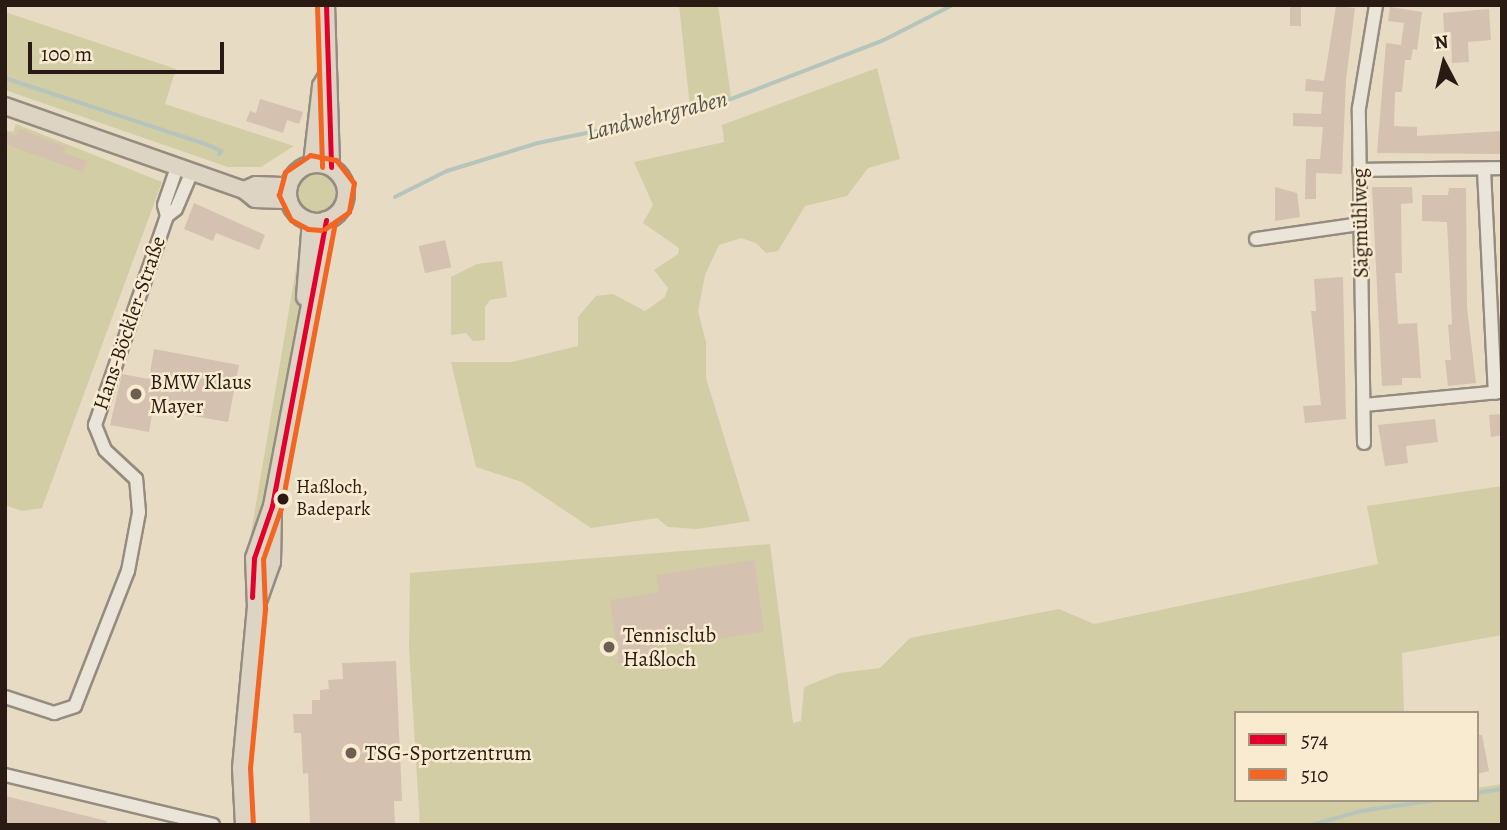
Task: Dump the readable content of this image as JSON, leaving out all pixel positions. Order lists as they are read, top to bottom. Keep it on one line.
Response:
{"streets":{"street":["Sägmühlweg","Hans-Böckler-Straße"]},"water":["Landwehrgraben"],"places":["BMW Klaus Mayer","Haßloch, Badepark","Tennisclub Haßloch","TSG-Sportzentrum"],"lines":["transit line 574","transit line 510"],"legend":["574","510"],"scale_bar":"100 m","north":"top"}
